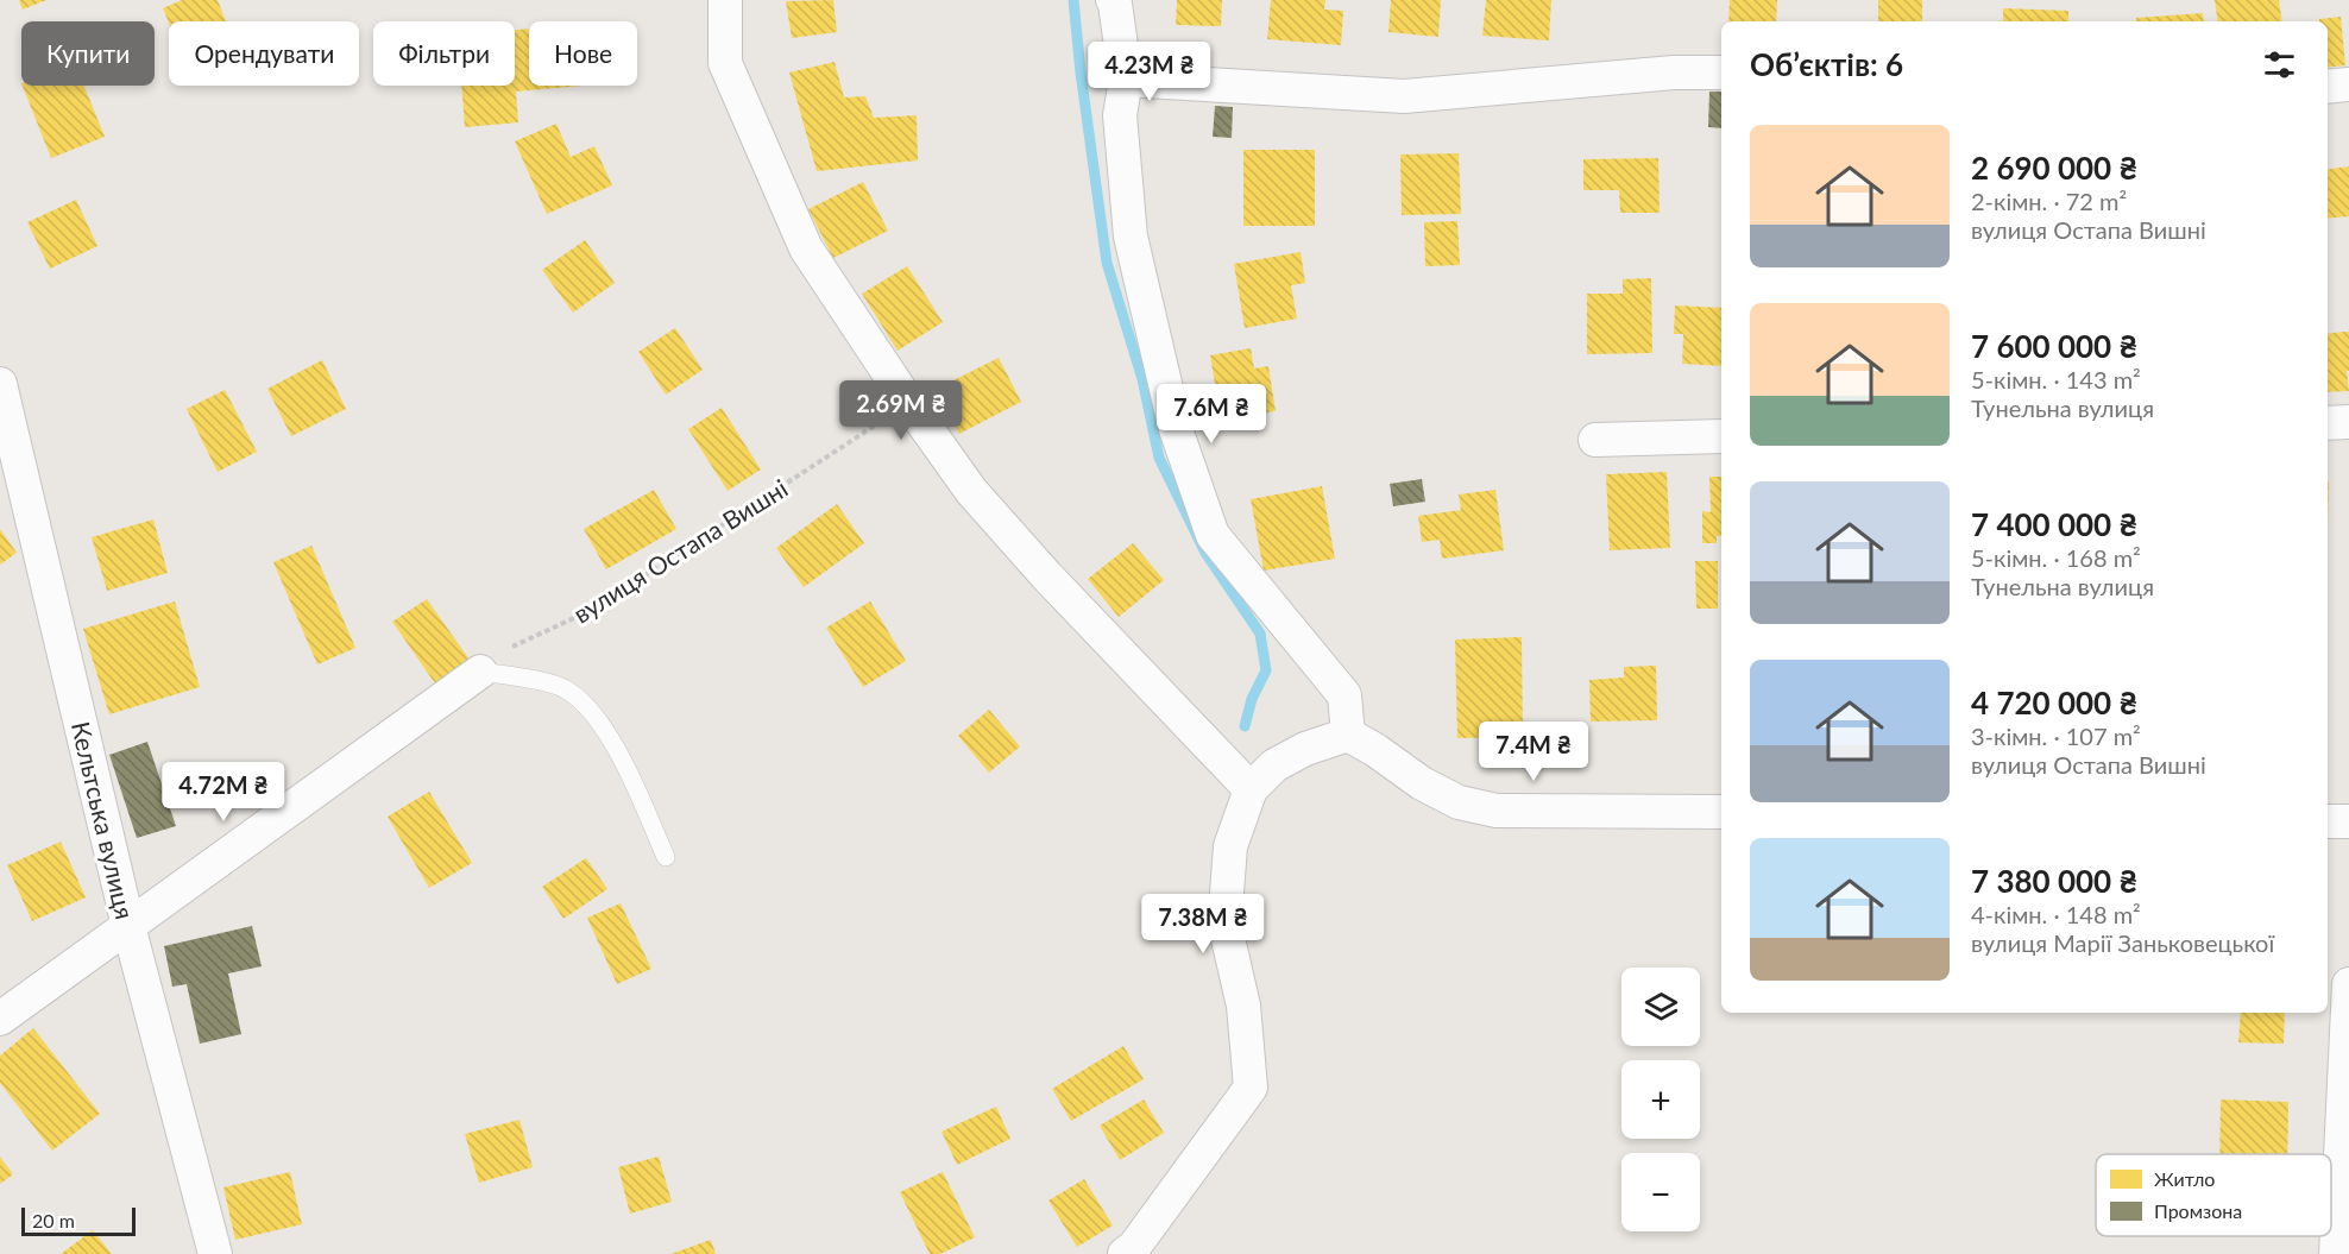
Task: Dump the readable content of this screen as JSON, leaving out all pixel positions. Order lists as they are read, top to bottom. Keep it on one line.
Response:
{"streets":{"street":["Кельтська вулиця"],"path":["вулиця Остапа Вишні"]},"legend":["Житло","Промзона"],"scale_bar":"20 m","page":{"chip":["Купити","Орендувати","Фільтри","Нове"],"heading":"Об’єктів: 6","price":["4.23M ₴","2.69M ₴","7.6M ₴","7.4M ₴","4.72M ₴","7.38M ₴"],"list":[{"name":"2 690 000 ₴","note":"2-кімн. · 72 m² · вулиця Остапа Вишні"},{"name":"7 600 000 ₴","note":"5-кімн. · 143 m² · Тунельна вулиця"},{"name":"7 400 000 ₴","note":"5-кімн. · 168 m² · Тунельна вулиця"},{"name":"4 720 000 ₴","note":"3-кімн. · 107 m² · вулиця Остапа Вишні"},{"name":"7 380 000 ₴","note":"4-кімн. · 148 m² · вулиця Марії Заньковецької"}],"map_buttons":["+","−"],"scale":"20 m"}}
